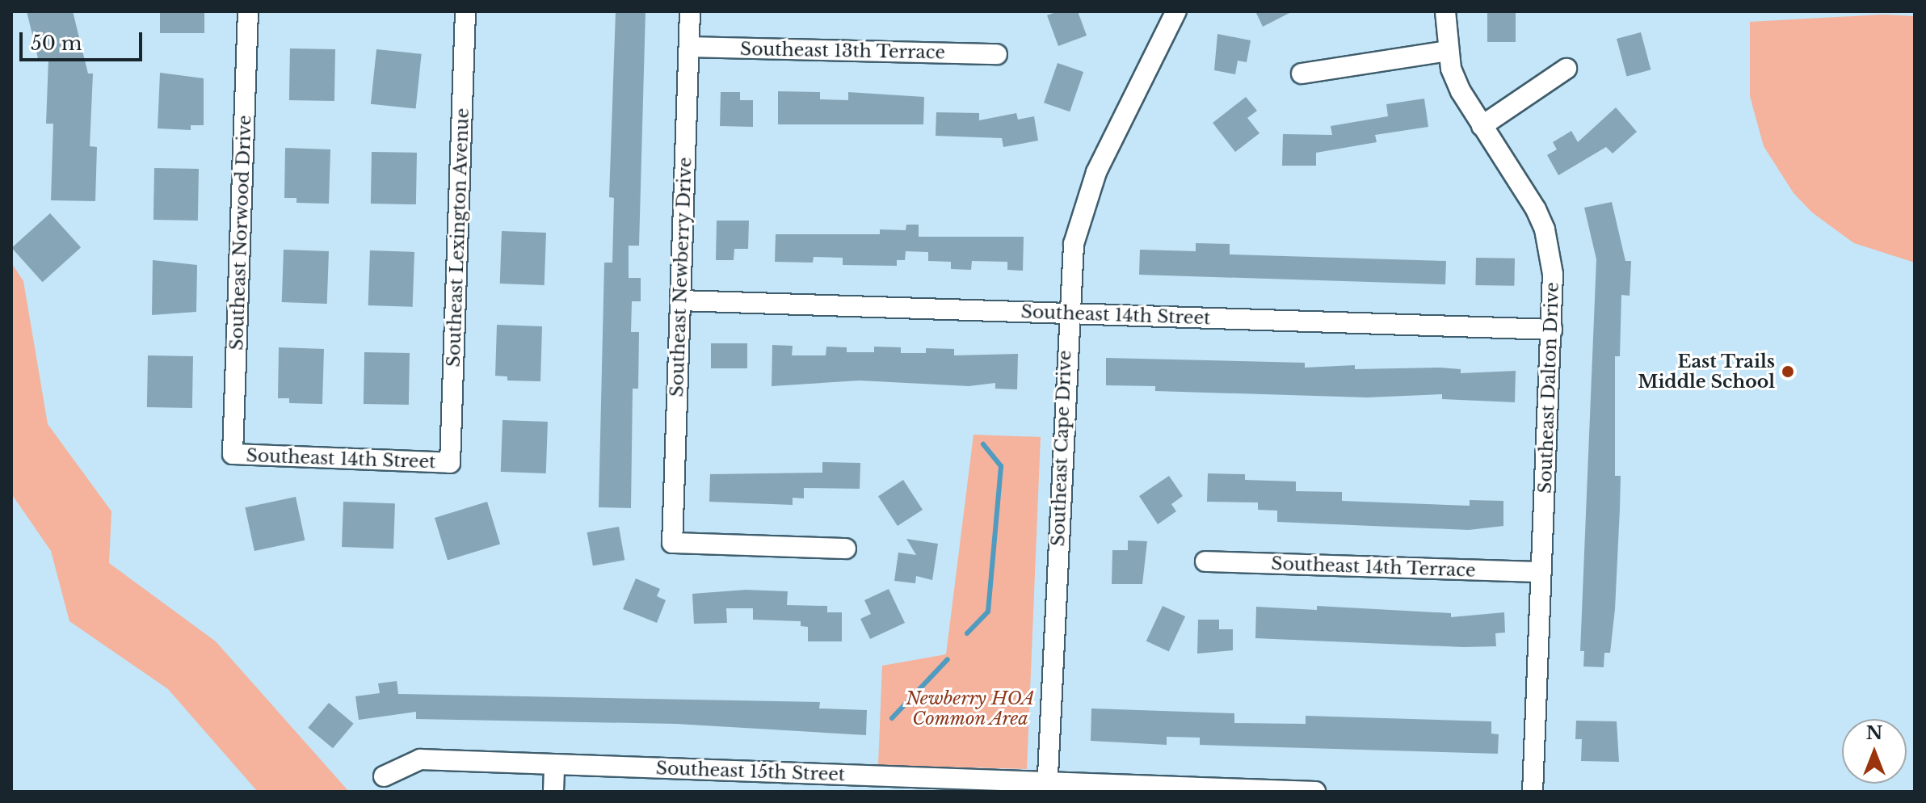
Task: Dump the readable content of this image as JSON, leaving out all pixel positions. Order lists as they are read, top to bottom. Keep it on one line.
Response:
{"streets":{"street":["Southeast 13th Terrace","Southeast Norwood Drive","Southeast Lexington Avenue","Southeast Newberry Drive","Southeast 14th Street","Southeast Dalton Drive","Southeast Cape Drive","Southeast 14th Terrace","Southeast 15th Street"]},"crossings":[["Southeast 13th Terrace","Southeast Newberry Drive"],["Southeast Norwood Drive","Southeast 14th Street"],["Southeast Lexington Avenue","Southeast 14th Street"],["Southeast Newberry Drive","Southeast 14th Street"],["Southeast 14th Street","Southeast Dalton Drive"],["Southeast 14th Street","Southeast Cape Drive"],["Southeast Dalton Drive","Southeast 14th Terrace"],["Southeast Cape Drive","Southeast 15th Street"]],"parks":["Newberry HOA Common Area"],"places":["East Trails Middle School"],"scale_bar":"50 m","north":"top"}
